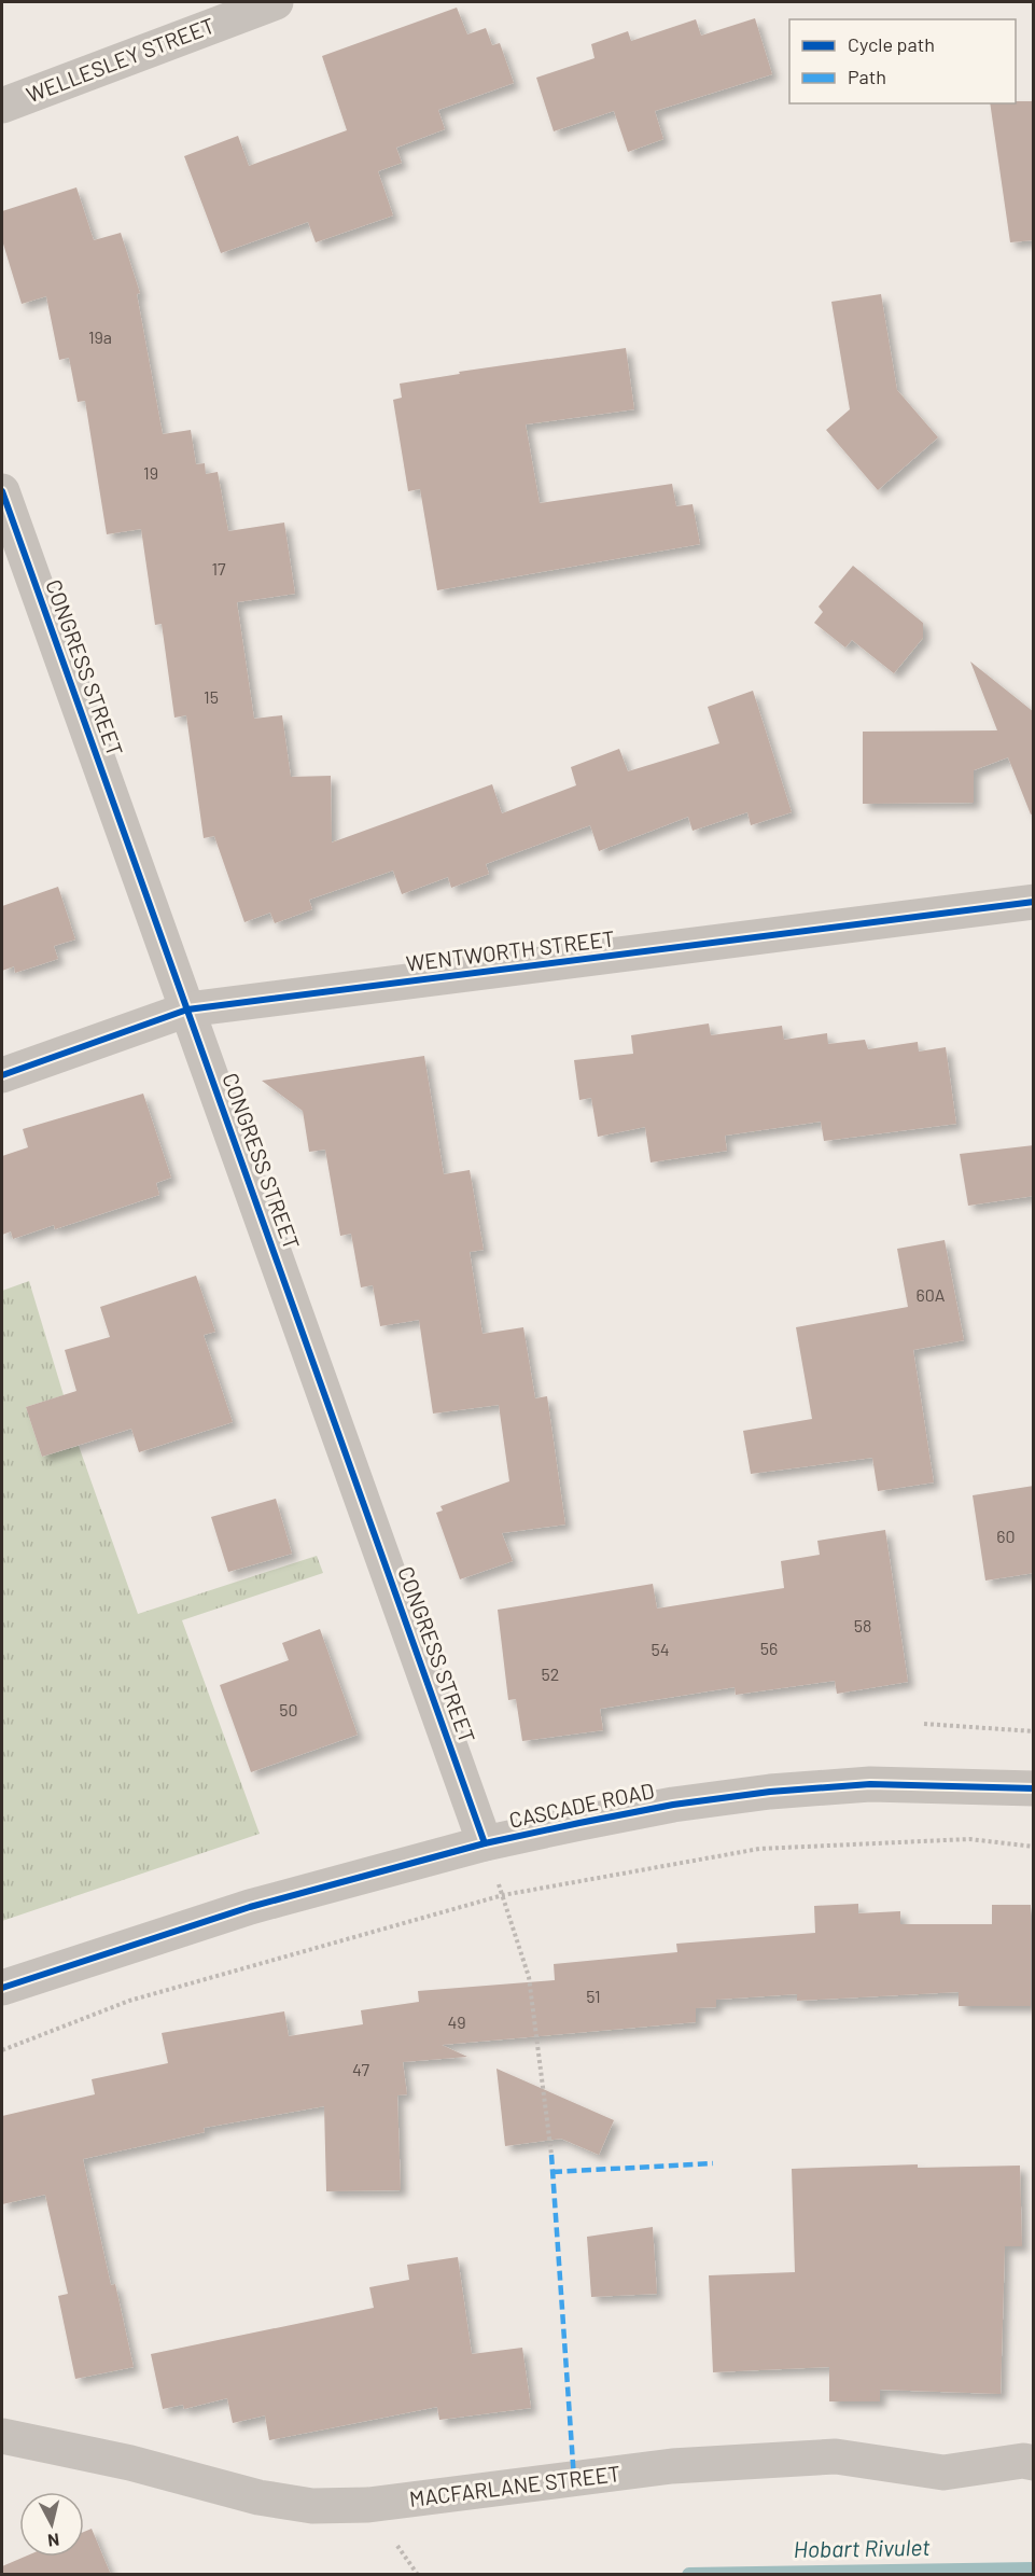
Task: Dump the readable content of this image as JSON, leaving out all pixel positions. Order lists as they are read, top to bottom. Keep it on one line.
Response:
{"streets":{"street":["WELLESLEY STREET","CONGRESS STREET","WENTWORTH STREET","CASCADE ROAD","MACFARLANE STREET"]},"crossings":[["CONGRESS STREET","WENTWORTH STREET"],["CONGRESS STREET","CASCADE ROAD"]],"water":["Hobart Rivulet"],"house_numbers":["19a","19","17","15","60A","60","58","56","54","52","50","51","49","47"],"legend":["Cycle path","Path"],"north":"bottom"}
